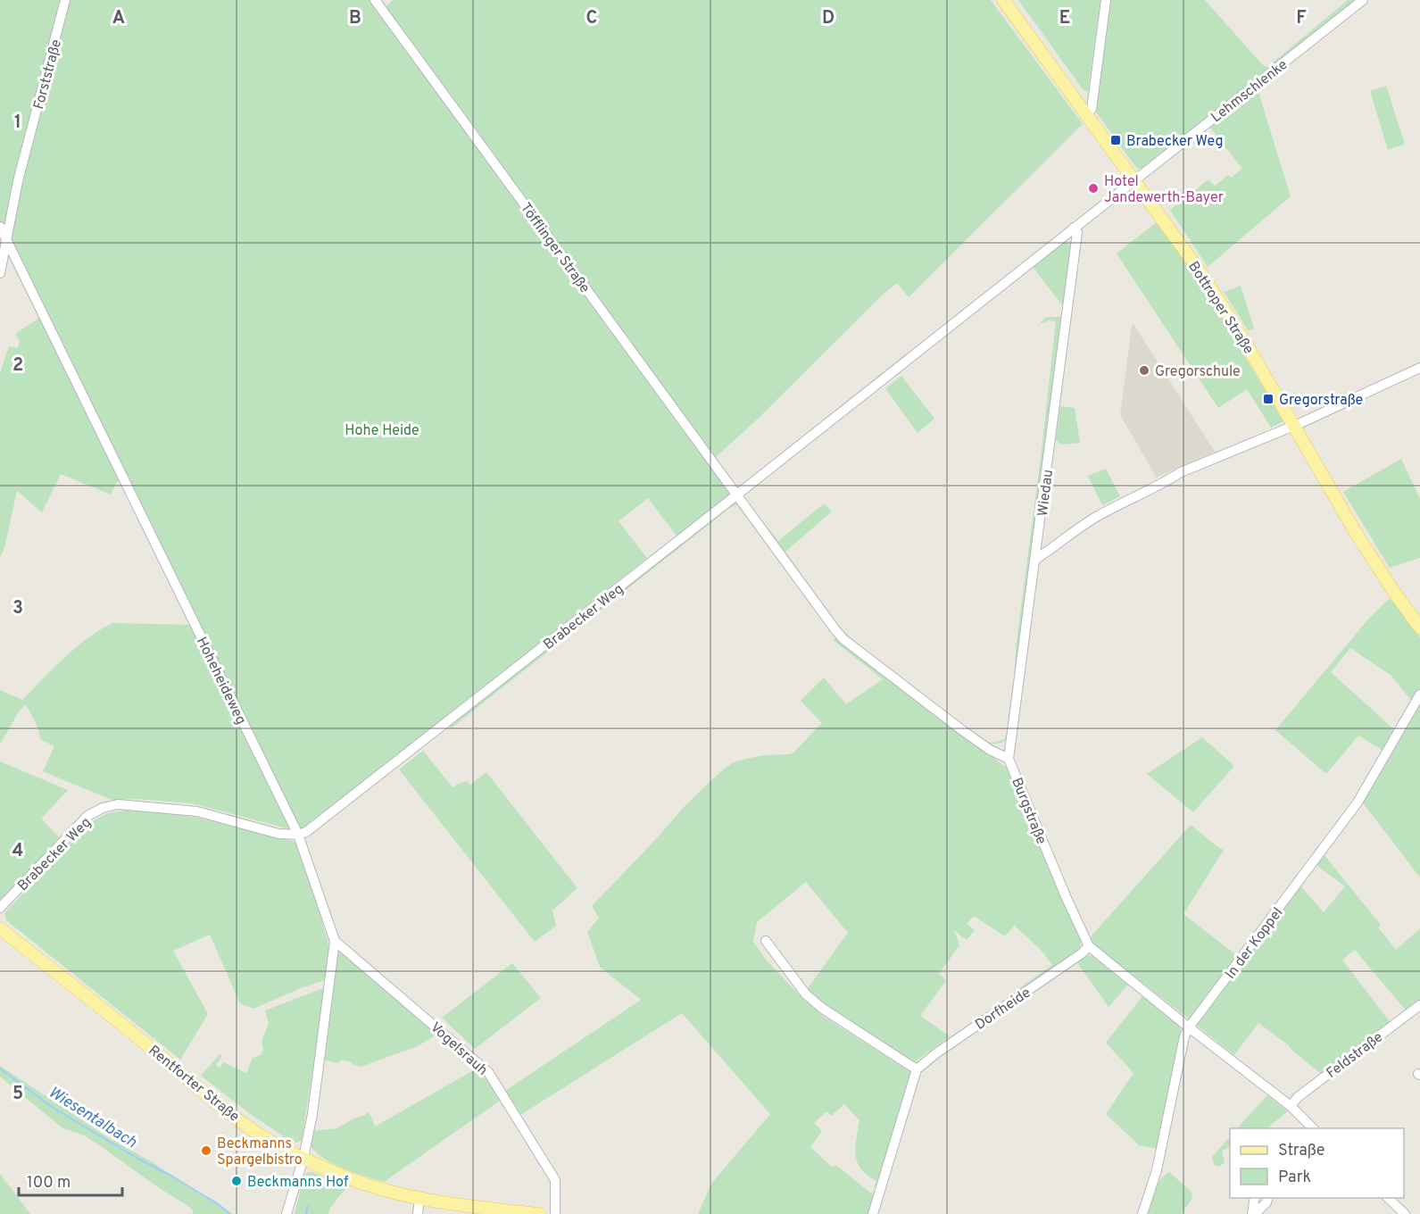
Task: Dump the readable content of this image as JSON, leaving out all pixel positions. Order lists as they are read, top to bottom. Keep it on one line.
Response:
{"streets":{"main road":["Bottroper Straße","Rentforter Straße"],"street":["Forststraße","Lehmschlenke","Töfflinger Straße","Wiedau","Brabecker Weg","Hoheheideweg","Burgstraße","In der Koppel","Dorfheide","Vogelsrauh","Feldstraße"]},"crossings":[["Forststraße","Hoheheideweg"],["Lehmschlenke","Bottroper Straße"],["Lehmschlenke","Brabecker Weg"],["Töfflinger Straße","Brabecker Weg"],["Töfflinger Straße","Burgstraße"],["Bottroper Straße","Brabecker Weg"],["Wiedau","Brabecker Weg"],["Wiedau","Burgstraße"],["Brabecker Weg","Hoheheideweg"],["Brabecker Weg","Burgstraße"],["Hoheheideweg","Vogelsrauh"],["Hoheheideweg","Rentforter Straße"],["Burgstraße","In der Koppel"],["Burgstraße","Dorfheide"],["Burgstraße","Feldstraße"]],"water":["Wiesentalbach"],"parks":["Hohe Heide"],"places":{"transit":["Brabecker Weg","Gregorstraße"],"other":["Hotel Jandewerth-Bayer","Gregorschule","Beckmanns Spargelbistro","Beckmanns Hof"]},"legend":["Straße","Park"],"scale_bar":"100 m","grid":{"columns":["A","B","C","D","E","F"],"rows":["1","2","3","4","5"]}}
